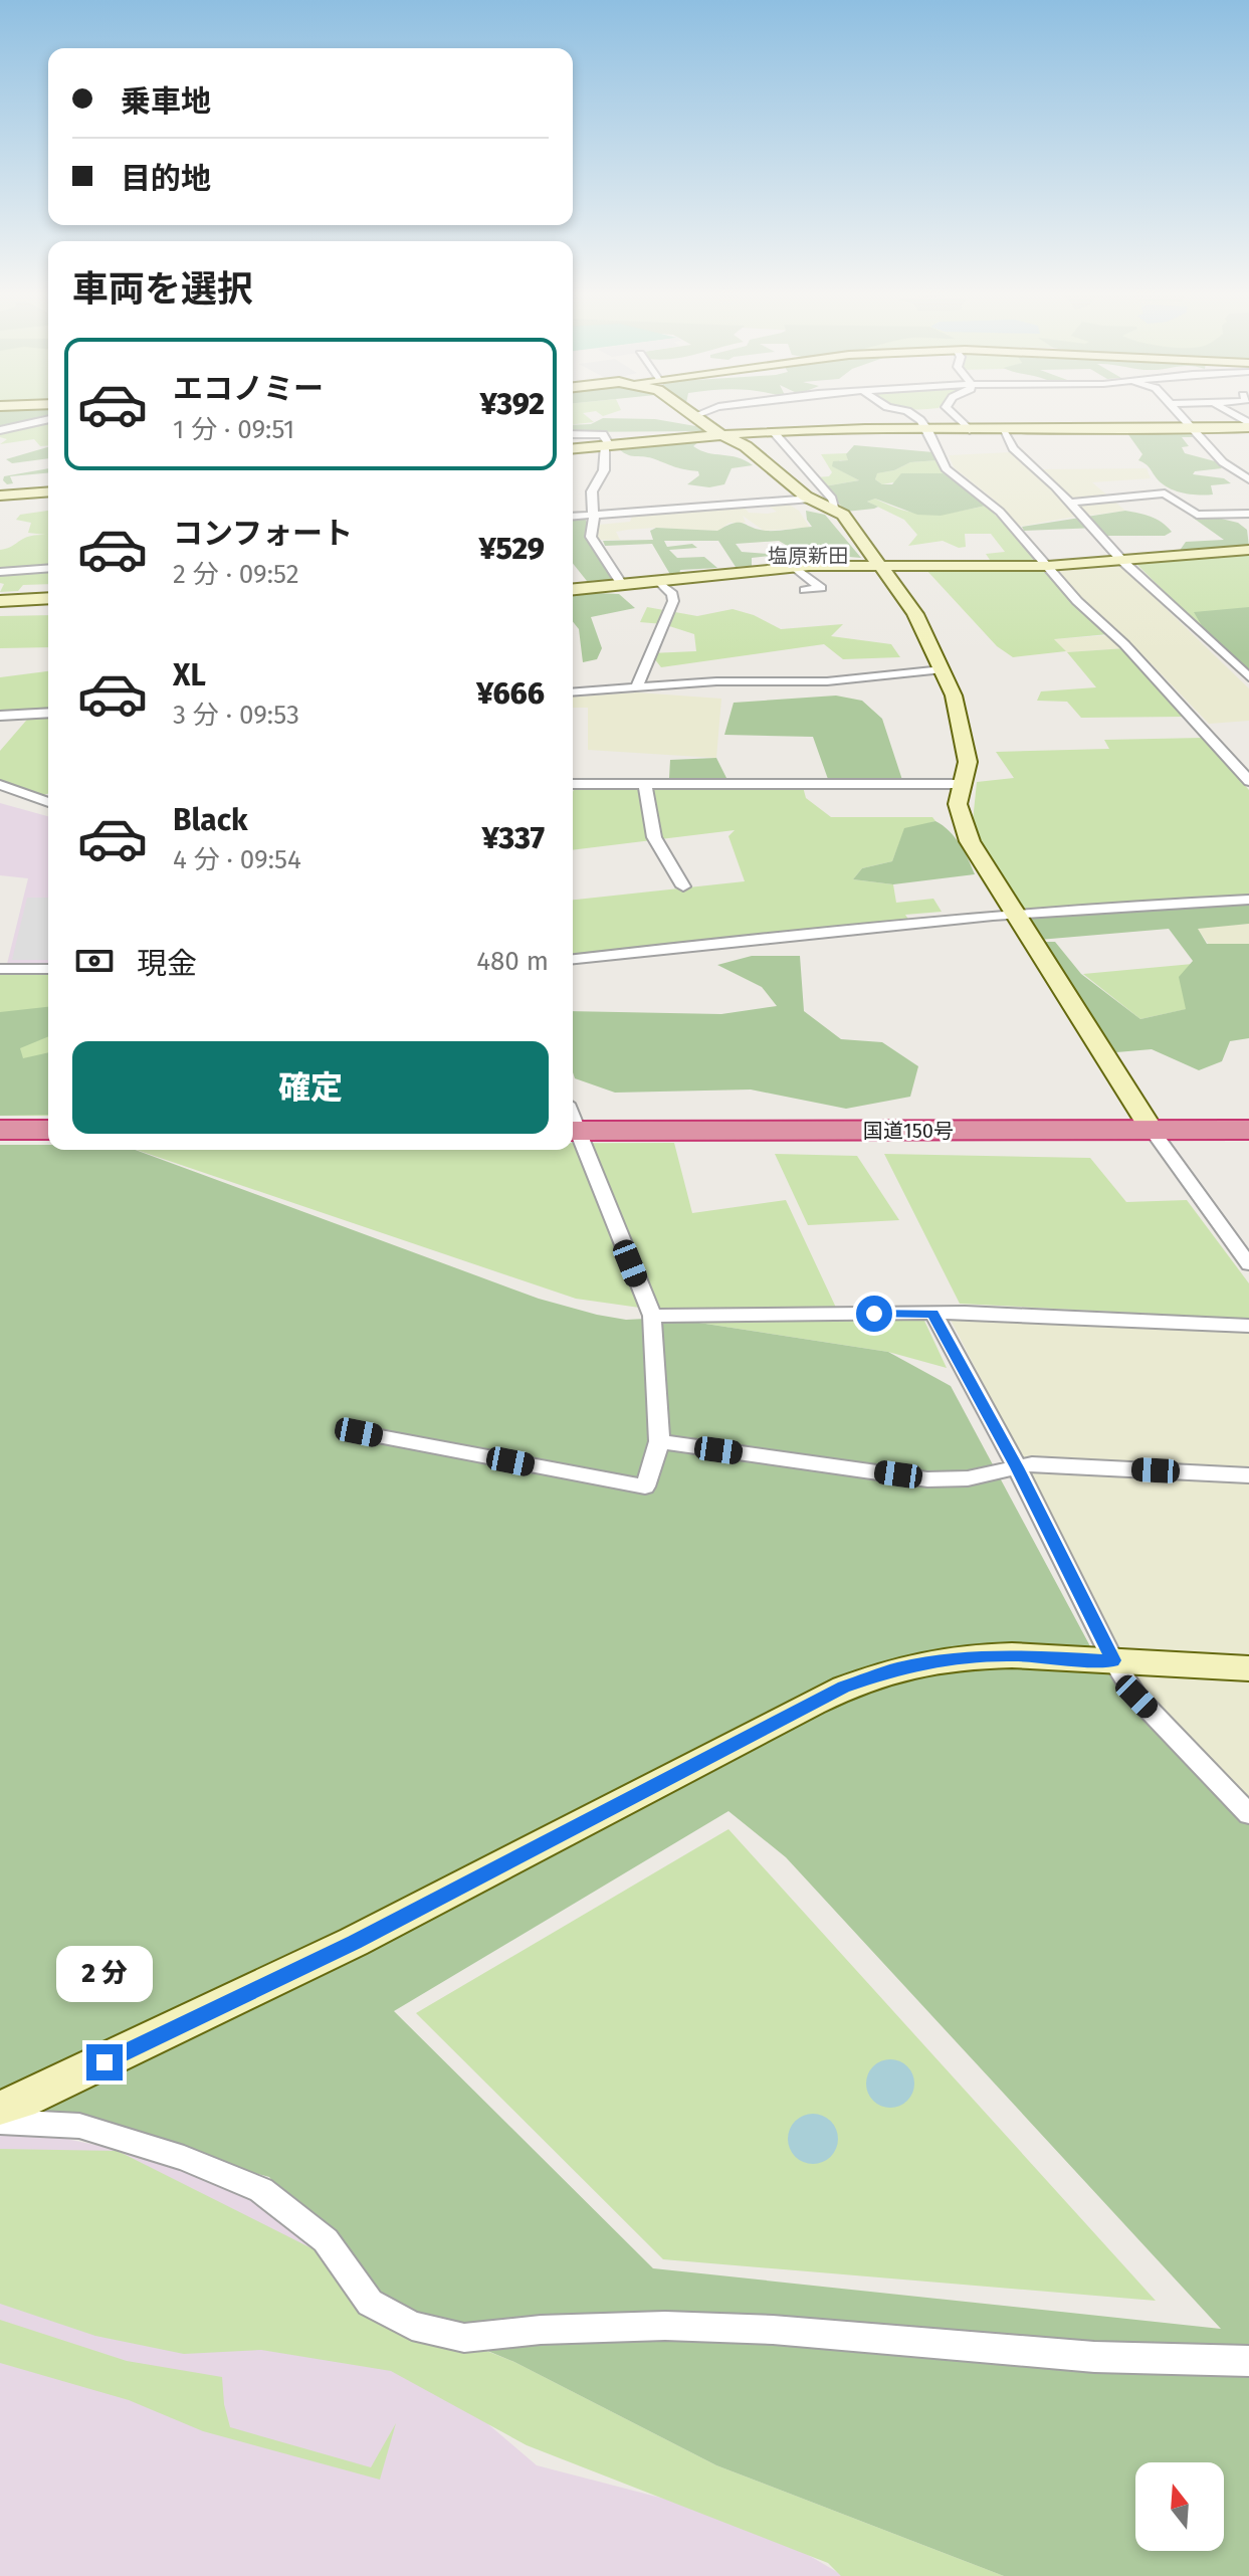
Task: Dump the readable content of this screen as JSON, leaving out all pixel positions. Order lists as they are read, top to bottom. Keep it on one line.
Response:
{"streets":{"highway":["国道150号"]},"districts":["塩原新田"],"north":"top","page":{"banner":["乗車地","目的地"],"heading":"車両を選択","list":[{"name":"エコノミー","note":"1 分 · 09:51","value":"¥392"},{"name":"コンフォート","note":"2 分 · 09:52","value":"¥529"},{"name":"XL","note":"3 分 · 09:53","value":"¥666"},{"name":"Black","note":"4 分 · 09:54","value":"¥337"}],"pay":["現金","480 m"],"buttons":"確定","bubble":"2 分"}}
